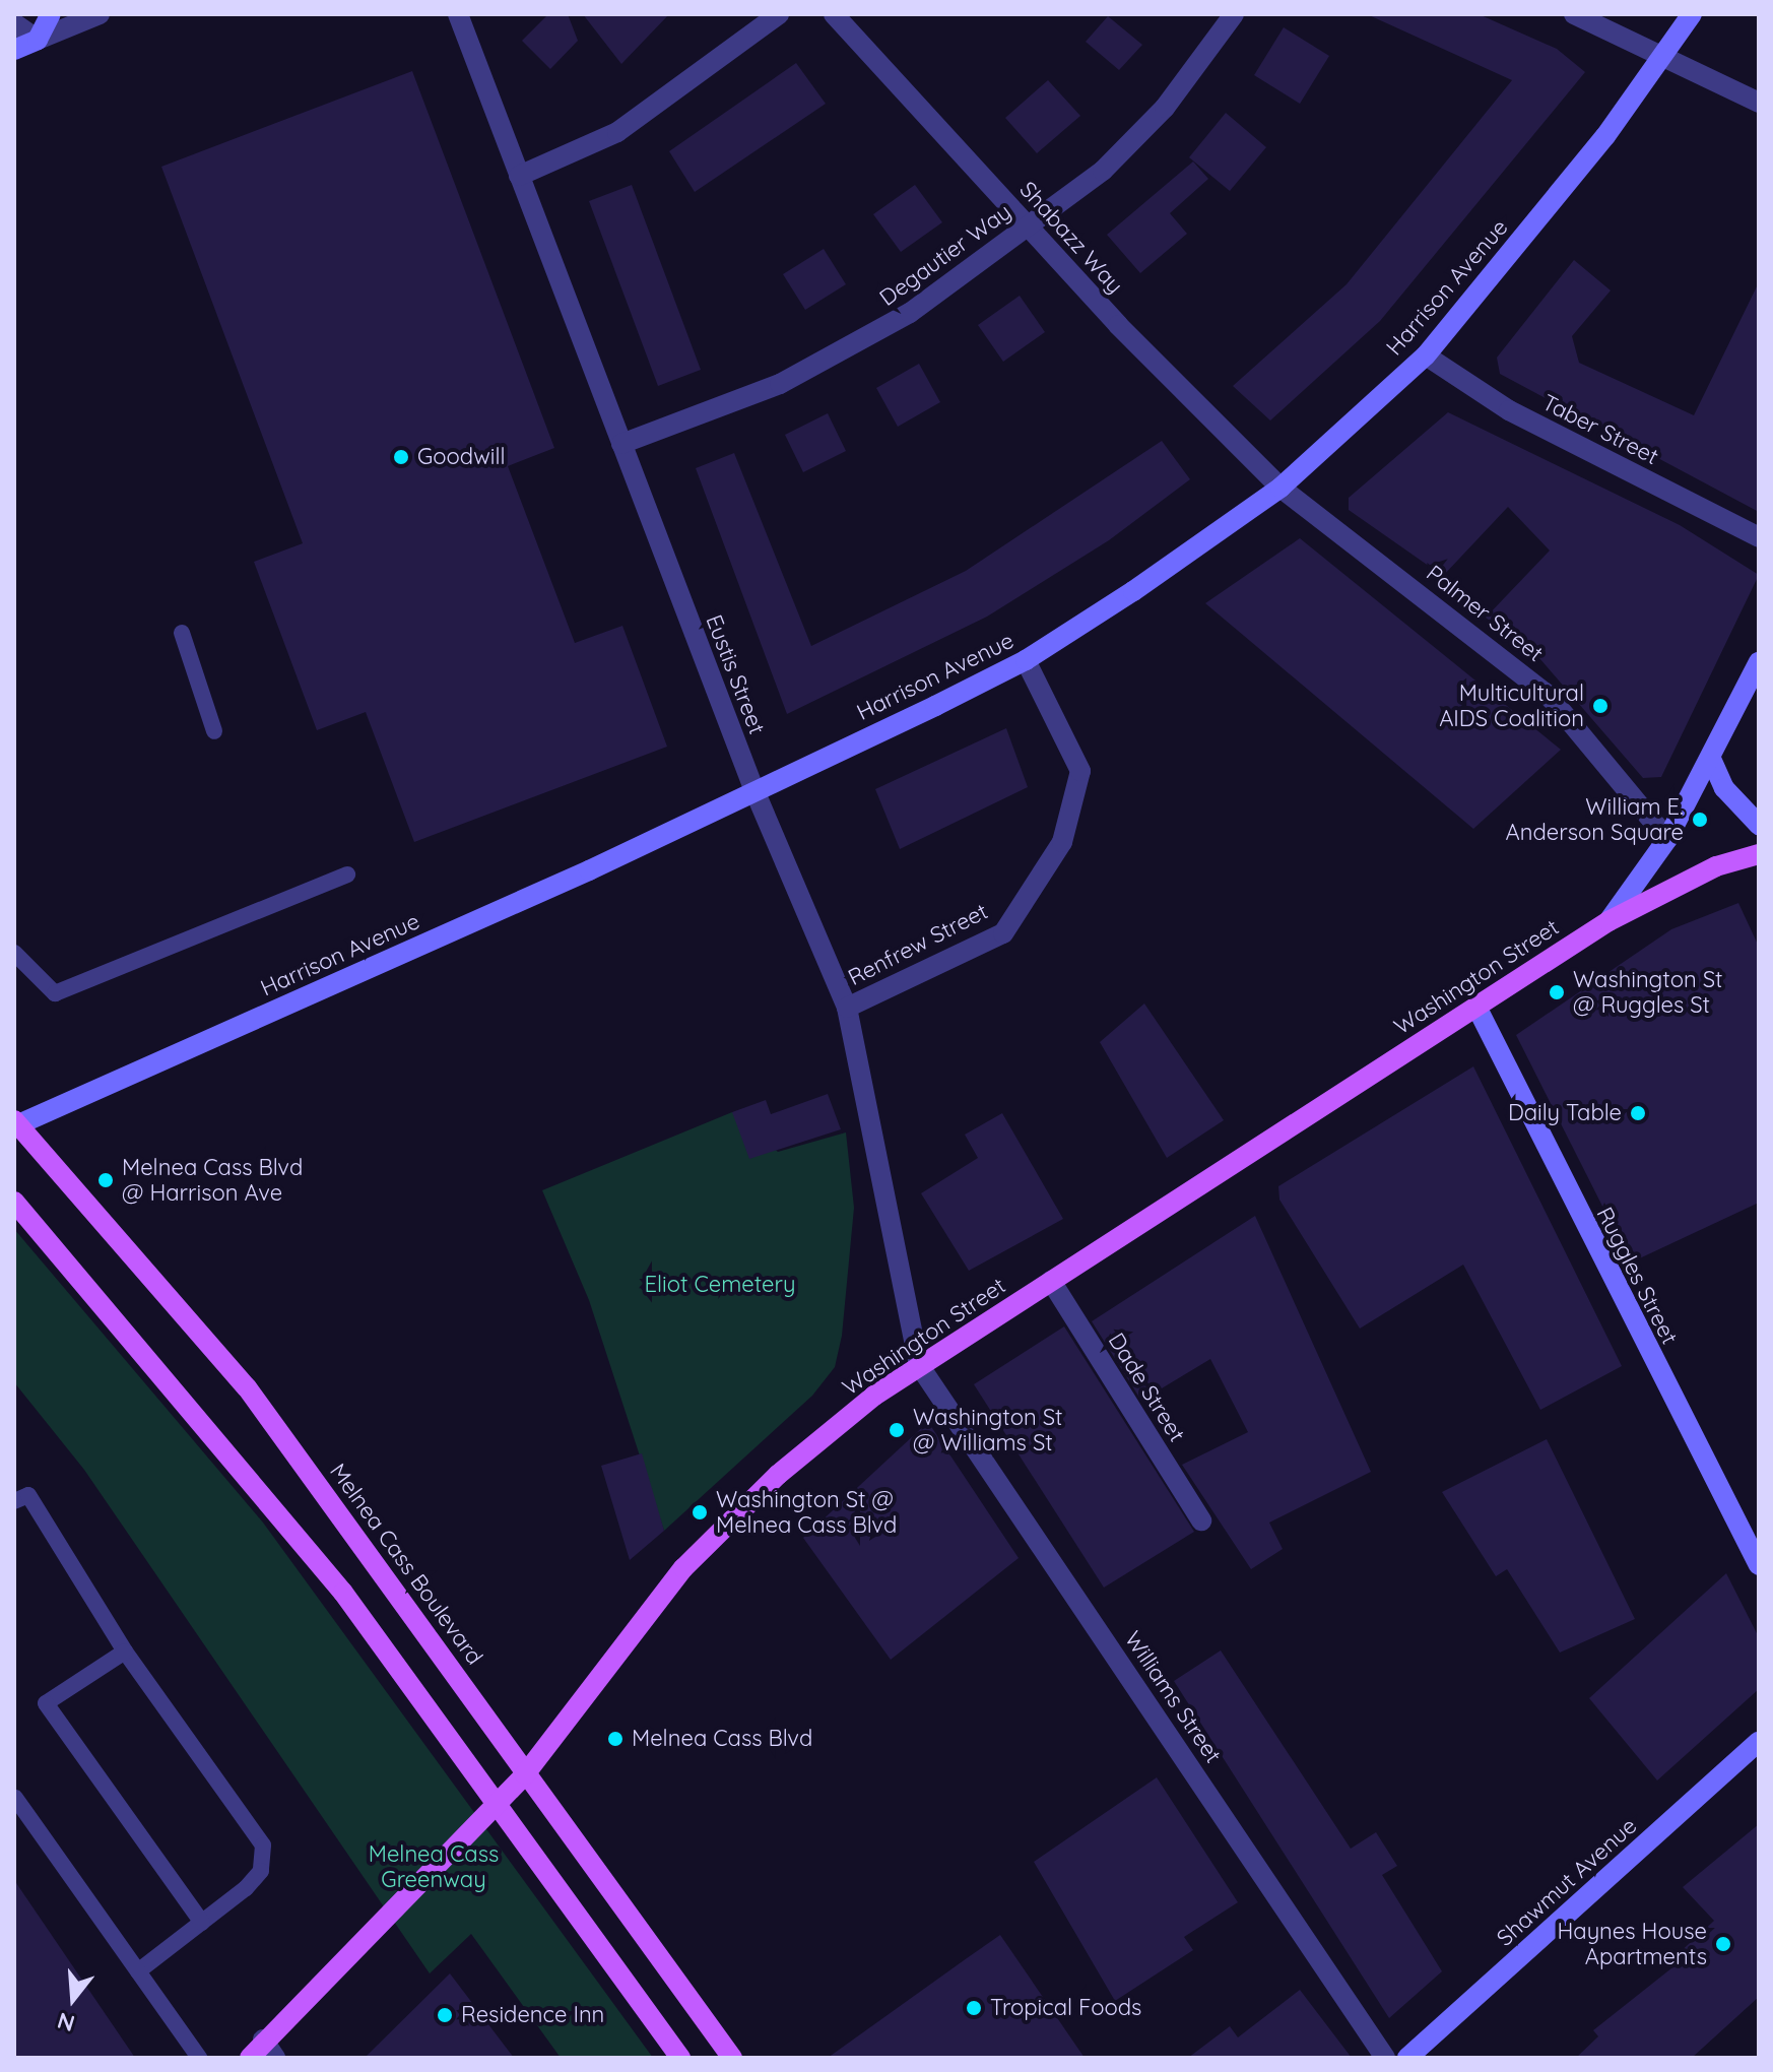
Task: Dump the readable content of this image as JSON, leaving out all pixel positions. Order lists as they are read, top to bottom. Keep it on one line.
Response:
{"streets":{"main road":["Harrison Avenue","Washington Street","Ruggles Street","Melnea Cass Boulevard","Shawmut Avenue"],"street":["Shabazz Way","Degautier Way","Taber Street","Palmer Street","Eustis Street","Renfrew Street","Dade Street","Williams Street"]},"crossings":[["Shabazz Way","Degautier Way"],["Shabazz Way","Harrison Avenue"],["Shabazz Way","Palmer Street"],["Degautier Way","Eustis Street"],["Harrison Avenue","Taber Street"],["Harrison Avenue","Palmer Street"],["Harrison Avenue","Eustis Street"],["Harrison Avenue","Renfrew Street"],["Harrison Avenue","Melnea Cass Boulevard"],["Eustis Street","Renfrew Street"],["Eustis Street","Washington Street"],["Eustis Street","Williams Street"],["Washington Street","Ruggles Street"],["Washington Street","Dade Street"],["Washington Street","Melnea Cass Boulevard"],["Washington Street","Williams Street"]],"parks":["Eliot Cemetery","Melnea Cass Greenway"],"places":["Goodwill","Multicultural AIDS Coalition","William E. Anderson Square","Washington St @ Ruggles St","Daily Table","Melnea Cass Blvd @ Harrison Ave","Washington St @ Williams St","Washington St @ Melnea Cass Blvd","Melnea Cass Blvd","Haynes House Apartments","Tropical Foods","Residence Inn"],"north":"bottom"}
